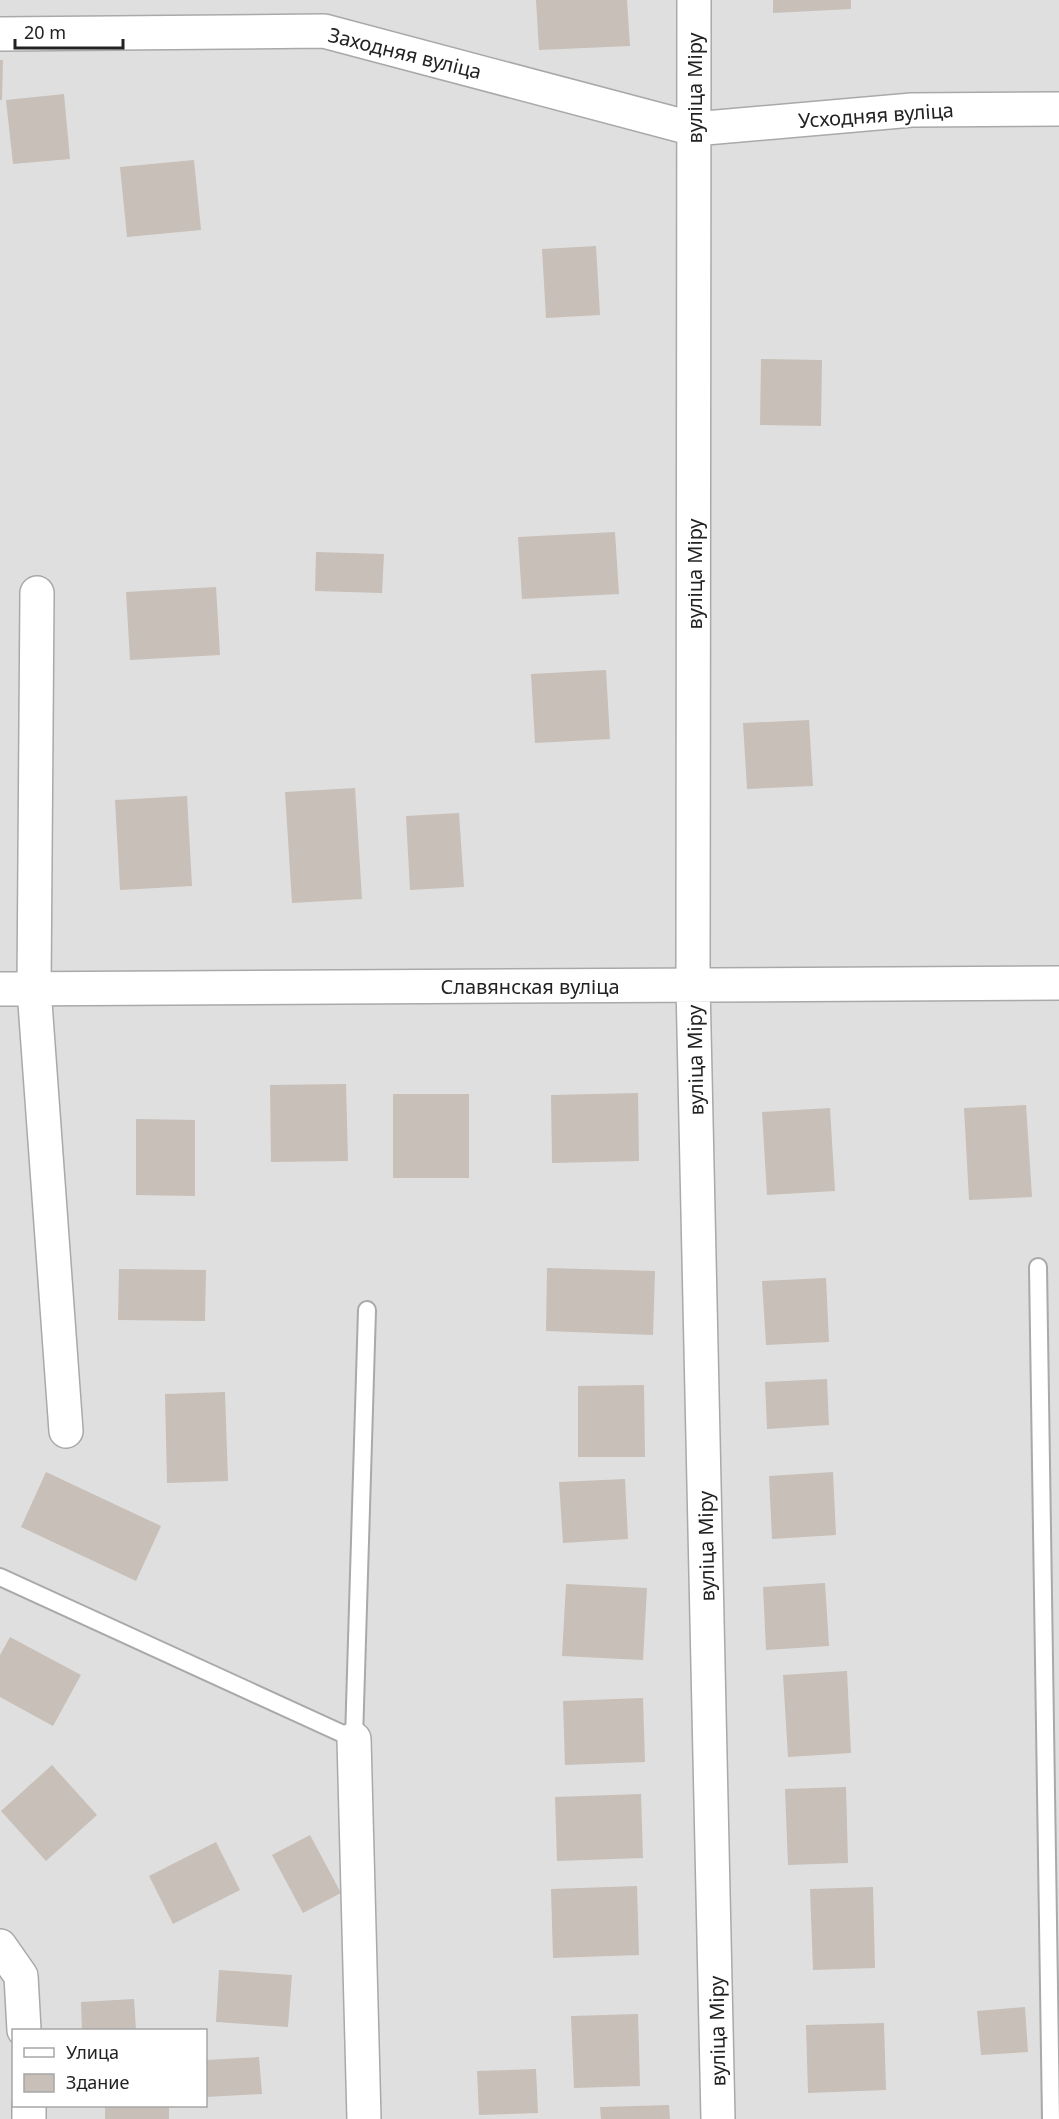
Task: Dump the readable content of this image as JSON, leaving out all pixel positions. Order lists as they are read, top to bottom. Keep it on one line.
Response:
{"streets":{"street":["Заходняя вуліца","вуліца Міру","Усходняя вуліца","Славянская вуліца"]},"crossings":[["Заходняя вуліца","вуліца Міру"],["Заходняя вуліца","Усходняя вуліца"],["вуліца Міру","Усходняя вуліца"],["вуліца Міру","Славянская вуліца"]],"legend":["Улица","Здание"],"scale_bar":"20 m"}
